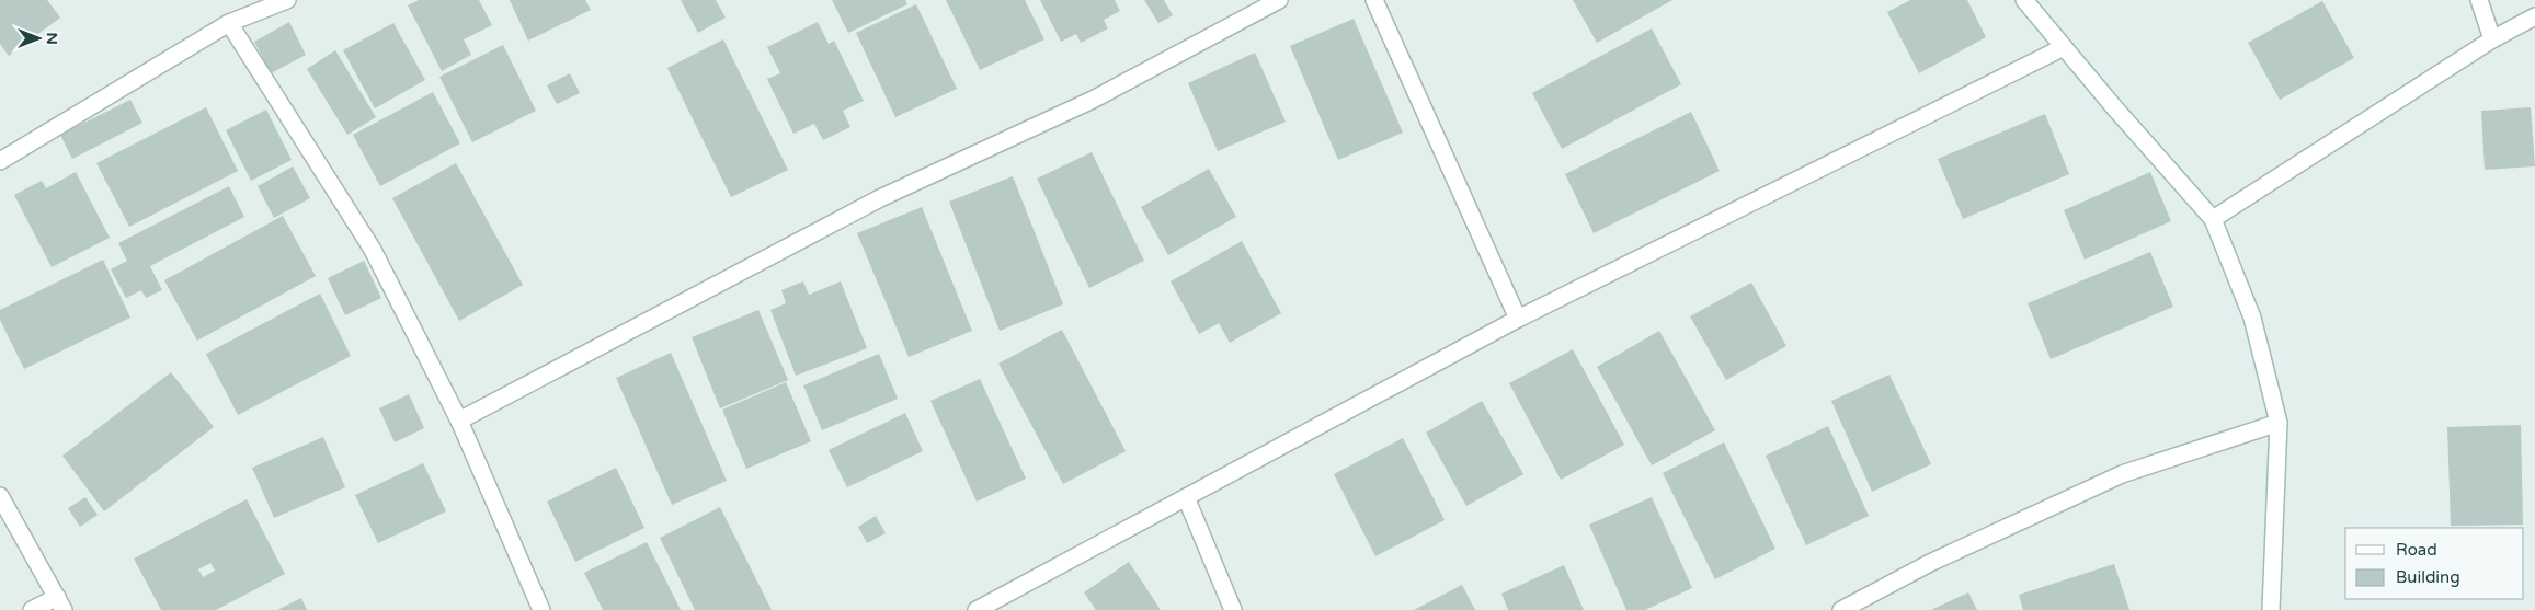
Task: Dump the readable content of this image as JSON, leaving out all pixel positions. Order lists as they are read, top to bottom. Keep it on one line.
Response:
{"legend":["Road","Building"],"north":"right"}
